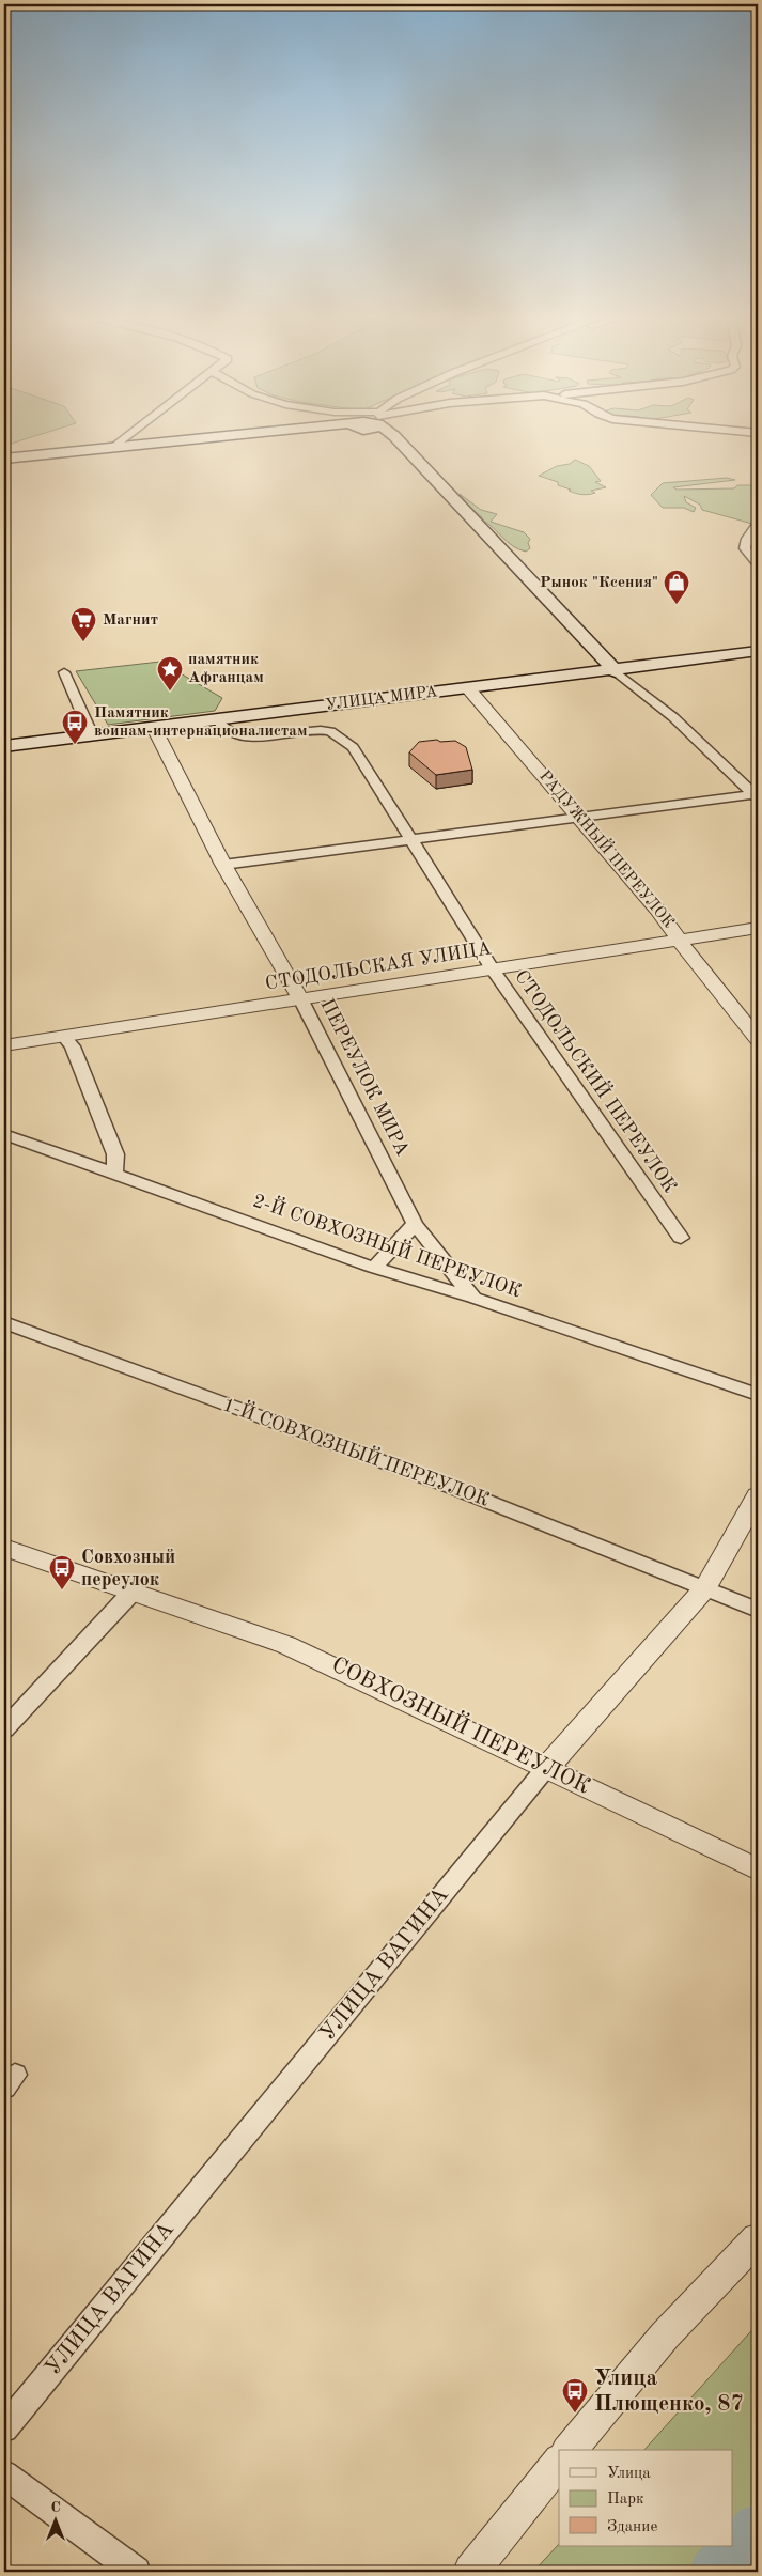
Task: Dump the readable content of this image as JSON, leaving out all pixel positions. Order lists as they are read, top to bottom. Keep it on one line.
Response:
{"streets":{"main road":["УЛИЦА МИРА"],"street":["РАДУЖНЫЙ ПЕРЕУЛОК","СТОДОЛЬСКАЯ УЛИЦА","ПЕРЕУЛОК МИРА","СТОДОЛЬСКИЙ ПЕРЕУЛОК","2-Й СОВХОЗНЫЙ ПЕРЕУЛОК","1-Й СОВХОЗНЫЙ ПЕРЕУЛОК","СОВХОЗНЫЙ ПЕРЕУЛОК","УЛИЦА ВАГИНА"]},"crossings":[["УЛИЦА МИРА","РАДУЖНЫЙ ПЕРЕУЛОК"],["УЛИЦА МИРА","ПЕРЕУЛОК МИРА"],["УЛИЦА МИРА","СТОДОЛЬСКИЙ ПЕРЕУЛОК"],["РАДУЖНЫЙ ПЕРЕУЛОК","СТОДОЛЬСКАЯ УЛИЦА"],["СТОДОЛЬСКАЯ УЛИЦА","ПЕРЕУЛОК МИРА"],["СТОДОЛЬСКАЯ УЛИЦА","СТОДОЛЬСКИЙ ПЕРЕУЛОК"],["ПЕРЕУЛОК МИРА","2-Й СОВХОЗНЫЙ ПЕРЕУЛОК"],["1-Й СОВХОЗНЫЙ ПЕРЕУЛОК","УЛИЦА ВАГИНА"],["СОВХОЗНЫЙ ПЕРЕУЛОК","УЛИЦА ВАГИНА"]],"places":{"shop":["Рынок \"Ксения\""],"supermarket":["Магнит"],"place":["памятник Афганцам"],"bus stop":["Памятник воинам‐интернационалистам","Совхозный переулок","Улица Плющенко, 87"]},"legend":["Улица","Парк","Здание"],"north":"top"}
